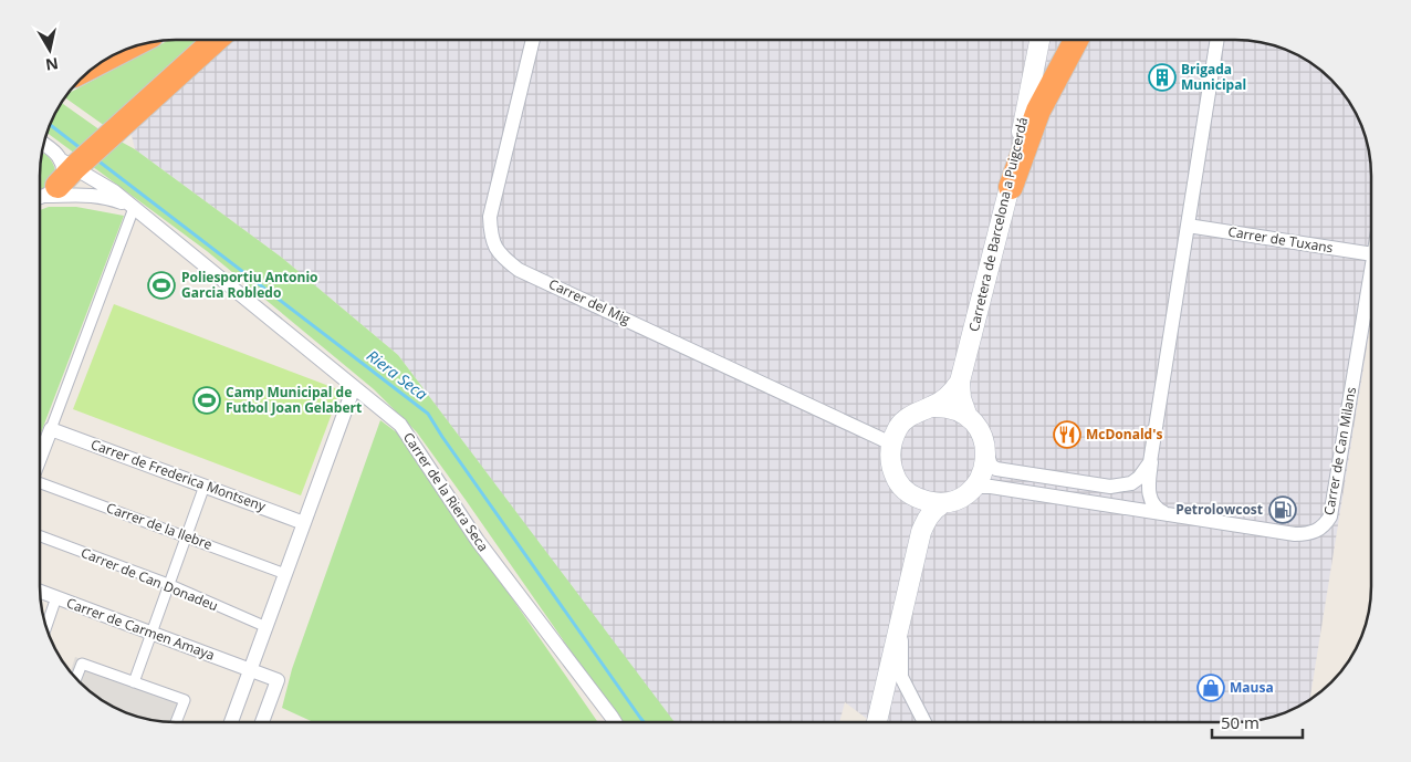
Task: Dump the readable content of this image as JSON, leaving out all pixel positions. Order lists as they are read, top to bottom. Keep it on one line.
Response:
{"streets":{"main road":["Carretera de Barcelona a Puigcerdá"],"street":["Carrer de Tuxans","Carrer del Mig","Carrer de Can Milans","Carrer de Frederica Montseny","Carrer de la Riera Seca","Carrer de la llebre","Carrer de Can Donadeu","Carrer de Carmen Amaya"]},"crossings":[["Carretera de Barcelona a Puigcerdá","Carrer del Mig"],["Carretera de Barcelona a Puigcerdá","Carrer de Can Milans"],["Carrer del Mig","Carrer de Can Milans"]],"water":["Riera Seca"],"places":{"building":["Brigada Municipal"],"sports":["Poliesportiu Antonio Garcia Robledo","Camp Municipal de Futbol Joan Gelabert"],"restaurant":["McDonald's"],"fuel station":["Petrolowcost"],"shop":["Mausa"]},"scale_bar":"50 m","north":"bottom"}
